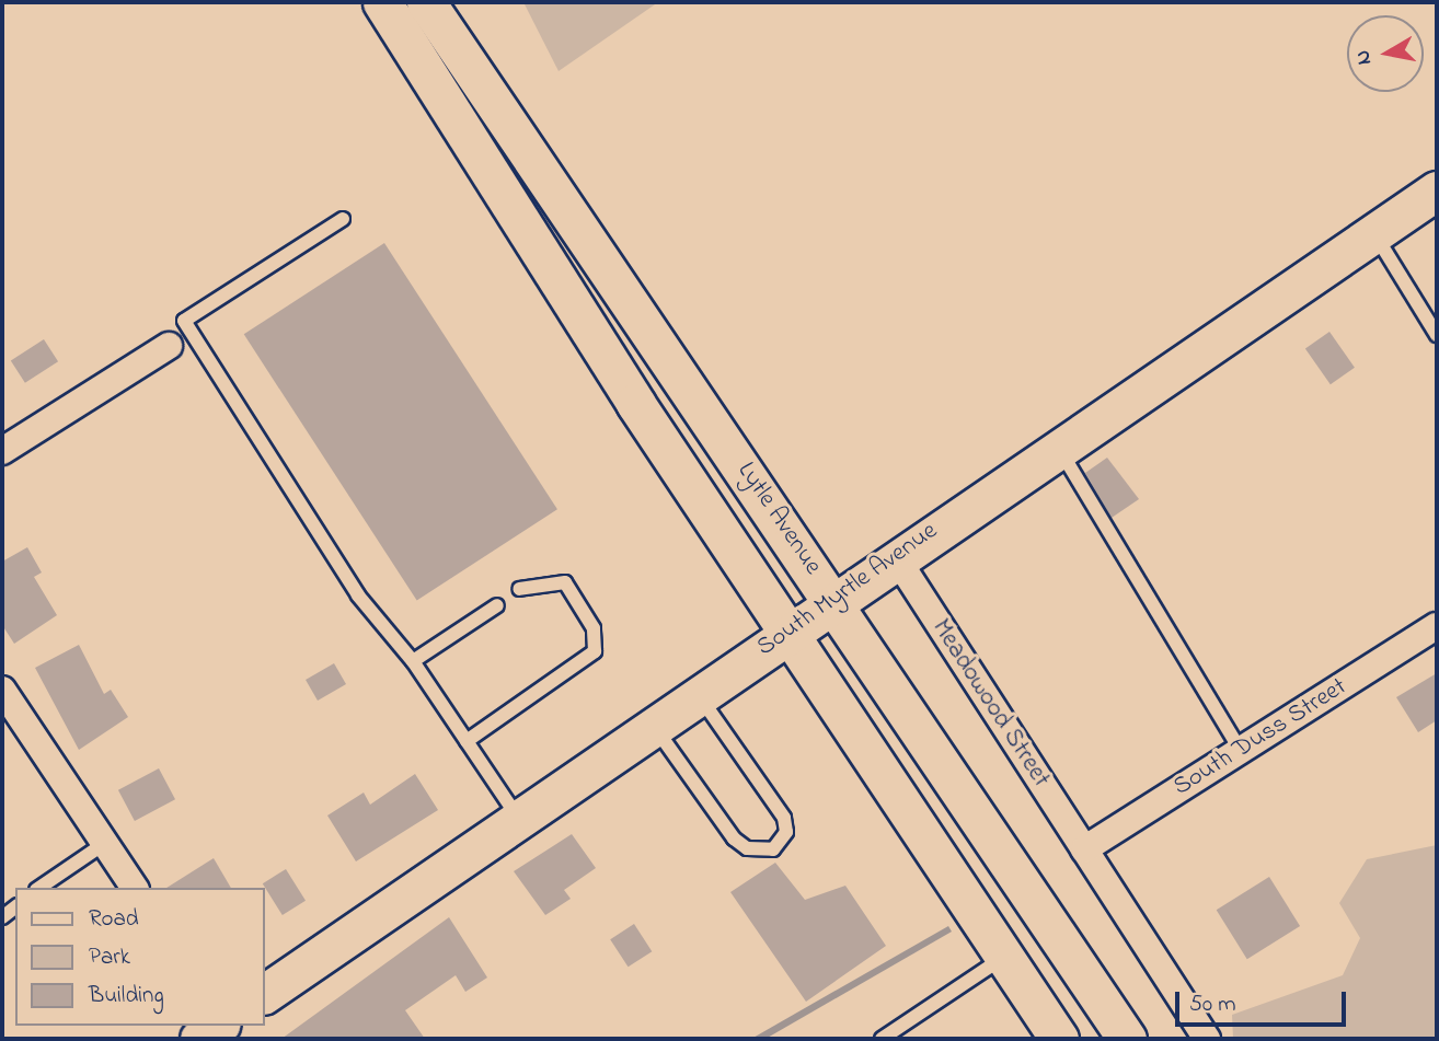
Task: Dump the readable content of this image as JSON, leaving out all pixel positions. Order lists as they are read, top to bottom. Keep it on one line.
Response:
{"streets":{"main road":["Lytle Avenue","South Myrtle Avenue"],"street":["Meadowood Street","South Duss Street"]},"crossings":[["Lytle Avenue","South Myrtle Avenue"],["South Myrtle Avenue","Meadowood Street"],["Meadowood Street","South Duss Street"]],"legend":["Road","Park","Building"],"scale_bar":"50 m","north":"left"}
